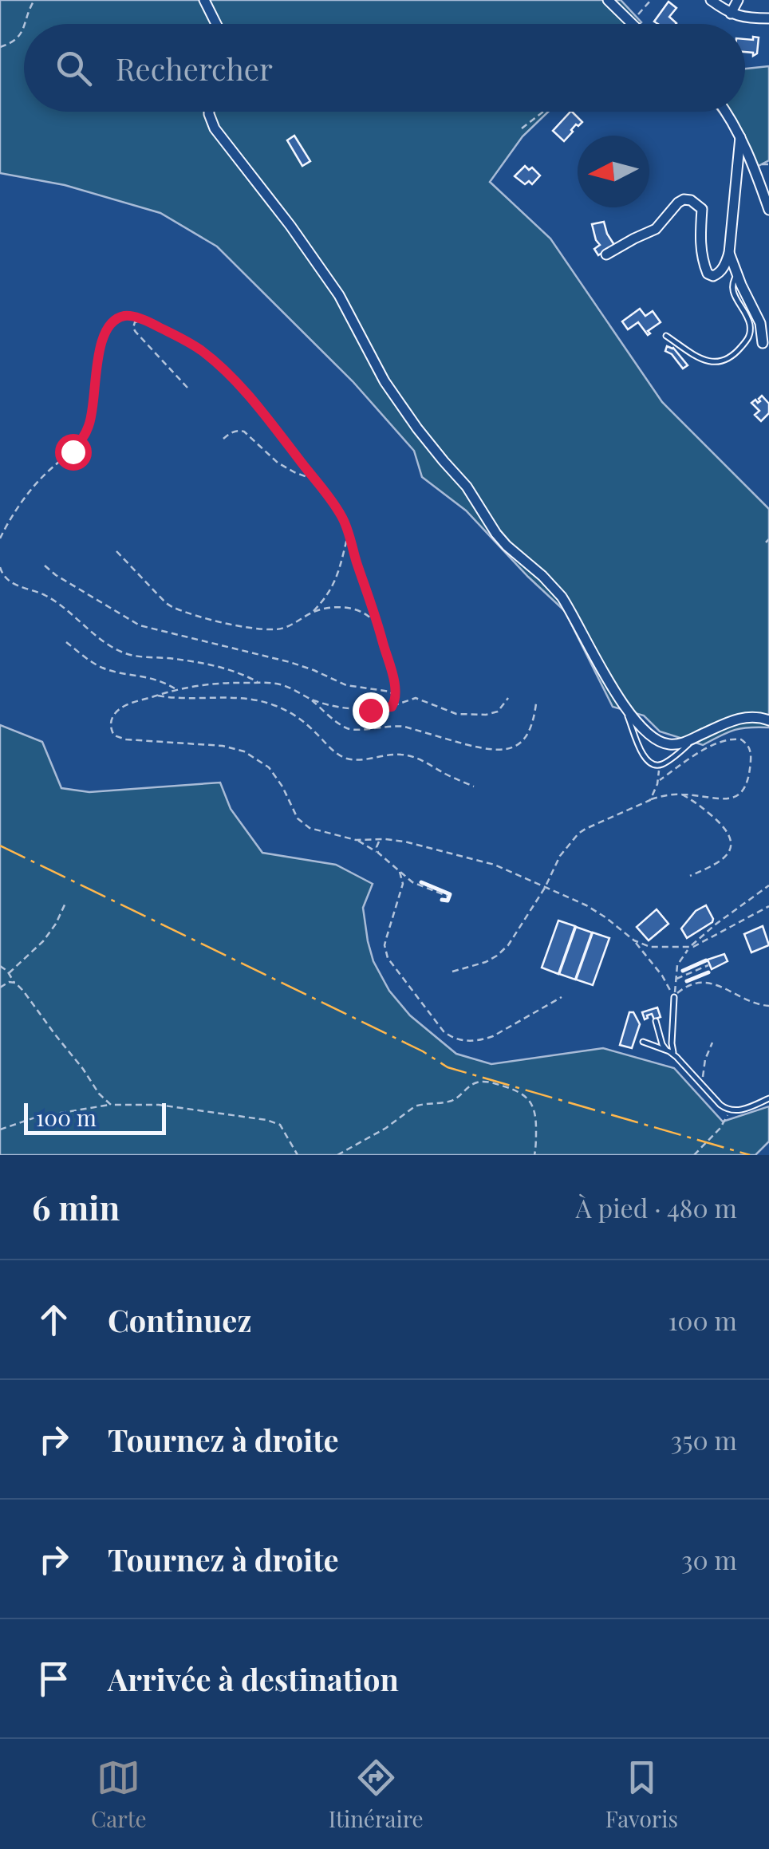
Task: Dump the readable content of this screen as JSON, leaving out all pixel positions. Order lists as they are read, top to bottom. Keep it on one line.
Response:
{"scale_bar":"100 m","north":"left","page":{"search":"Rechercher","scale":"100 m","heading":["6 min","À pied · 480 m"],"list":[["Continuez","100 m"],["Tournez à droite","350 m"],["Tournez à droite","30 m"],"Arrivée à destination"],"nav":["Carte","Itinéraire","Favoris"]}}
